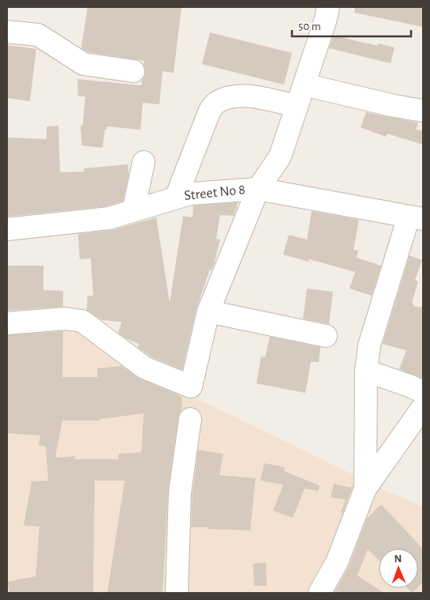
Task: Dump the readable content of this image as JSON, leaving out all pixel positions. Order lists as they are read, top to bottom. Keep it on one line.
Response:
{"streets":{"street":["Street No 8"]},"scale_bar":"50 m","north":"top"}
